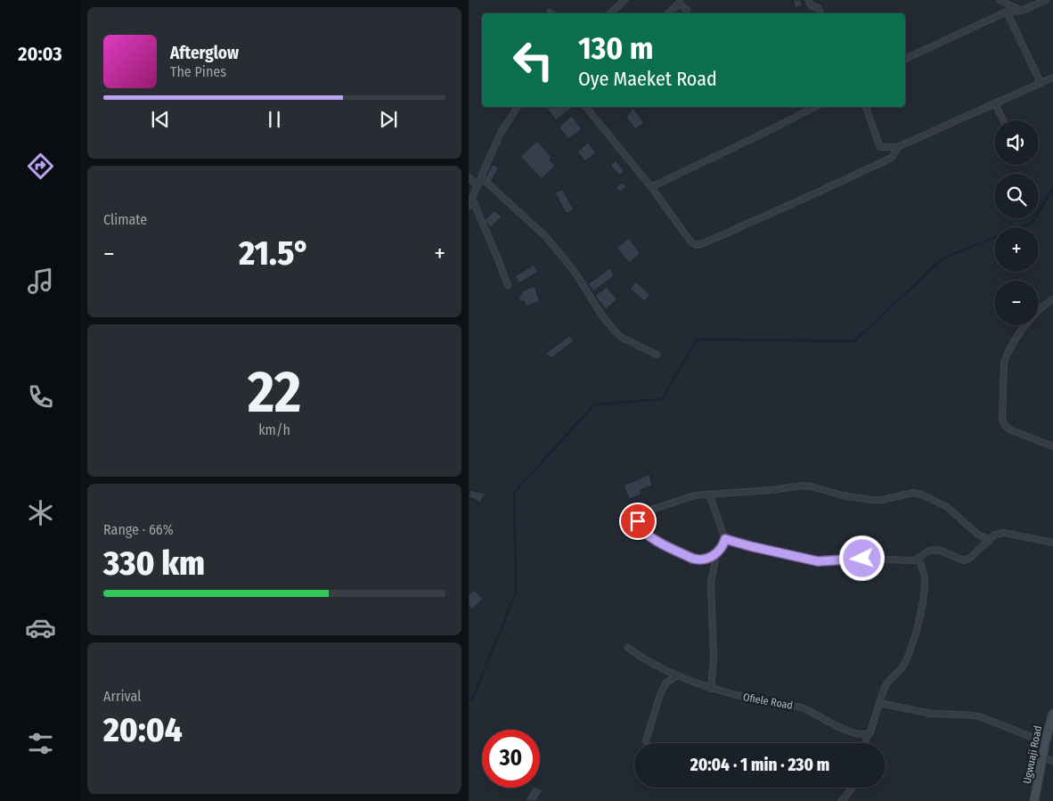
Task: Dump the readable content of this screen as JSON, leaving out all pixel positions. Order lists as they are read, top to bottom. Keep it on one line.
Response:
{"streets":{"main road":["Ugwuaji Road"],"street":["Ofiele Road"]},"page":{"tabs":"20:03","turn":["130 m","Oye Maeket Road"],"song":["Afterglow","The Pines"],"map_buttons":["+","−"],"tile":["Climate",["22","km/h"],["Range · 66%","330 km"],["Arrival","20:04"]],"heat":["−","21.5°","+"],"limit":"30","trip":"20:04 · 1 min · 230 m"}}
